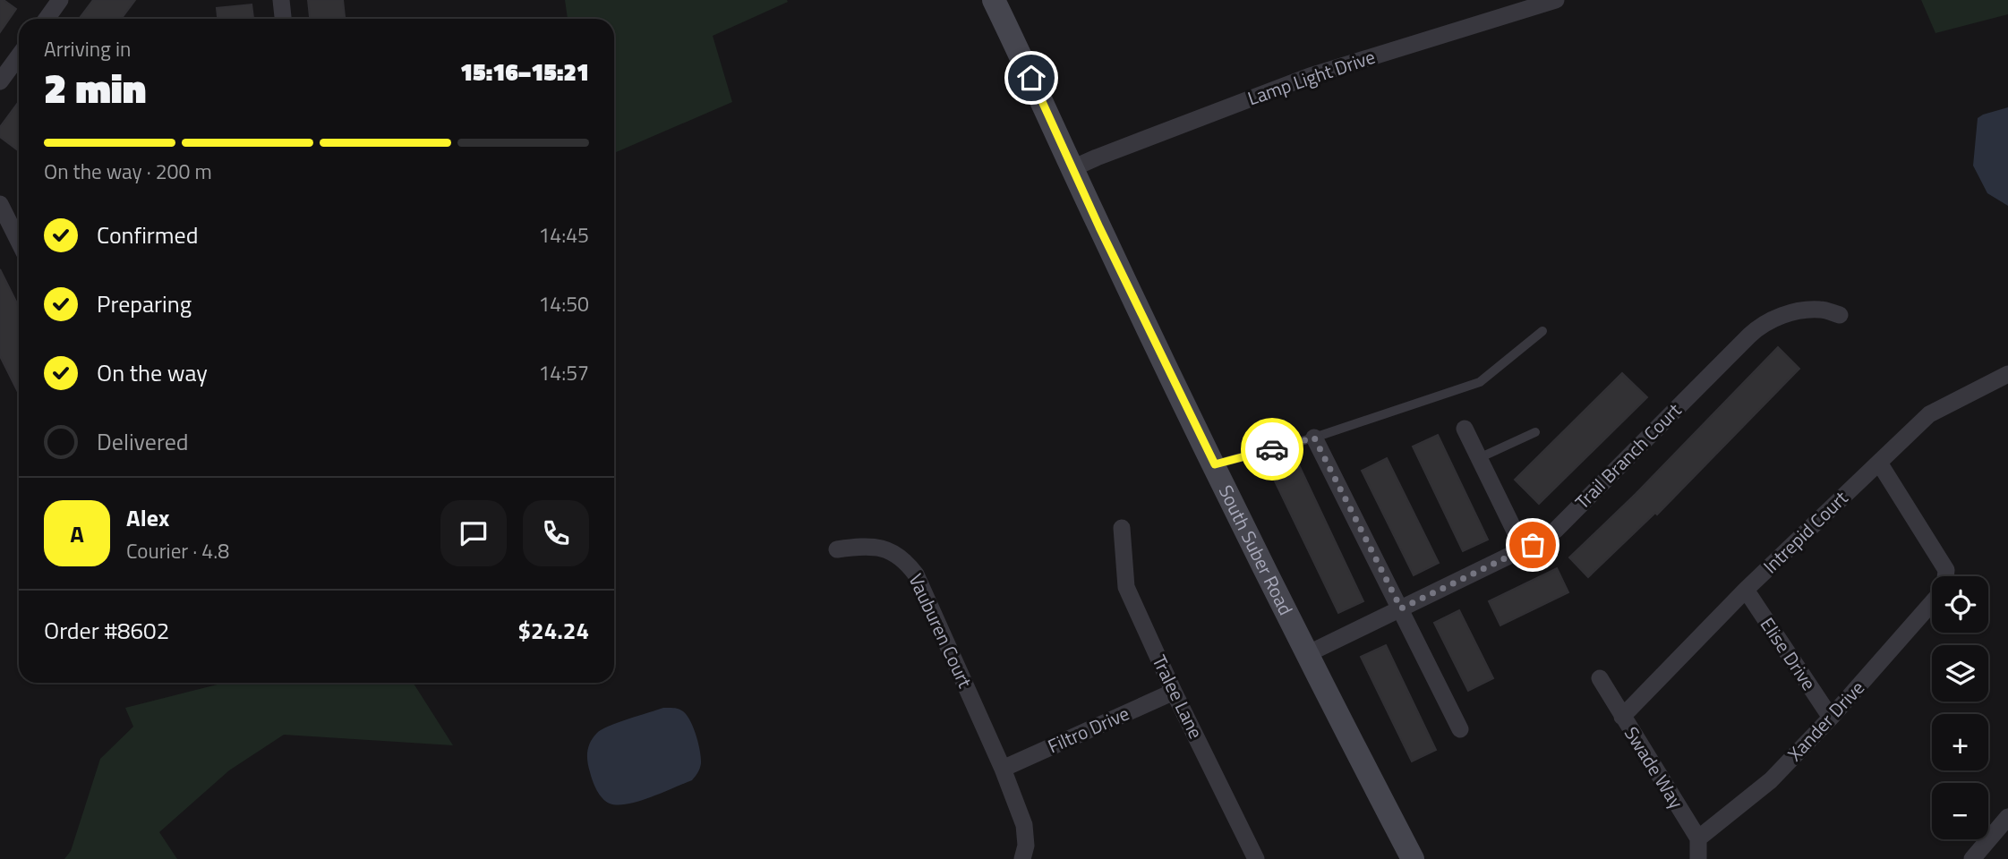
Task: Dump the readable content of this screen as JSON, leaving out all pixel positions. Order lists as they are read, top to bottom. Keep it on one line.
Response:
{"streets":{"street":["Lamp Light Drive","Trail Branch Court","Intrepid Court","South Suber Road","Vauburen Court","Elise Drive","Tralee Lane","Xander Drive","Filtro Drive","Swade Way"]},"crossings":[["Lamp Light Drive","South Suber Road"],["Trail Branch Court","South Suber Road"],["Intrepid Court","Elise Drive"],["Intrepid Court","Xander Drive"],["Intrepid Court","Swade Way"],["Vauburen Court","Filtro Drive"],["Elise Drive","Xander Drive"],["Tralee Lane","Filtro Drive"],["Xander Drive","Swade Way"]],"page":{"heading":["2 min","Arriving in","15:16–15:21"],"panel":["Alex","Courier · 4.8","Order #8602","$24.24"],"bar":"On the way · 200 m","list":[["Confirmed","14:45"],["Preparing","14:50"],["On the way","14:57"],"Delivered"],"round":"A","map_buttons":["+","−"]}}
